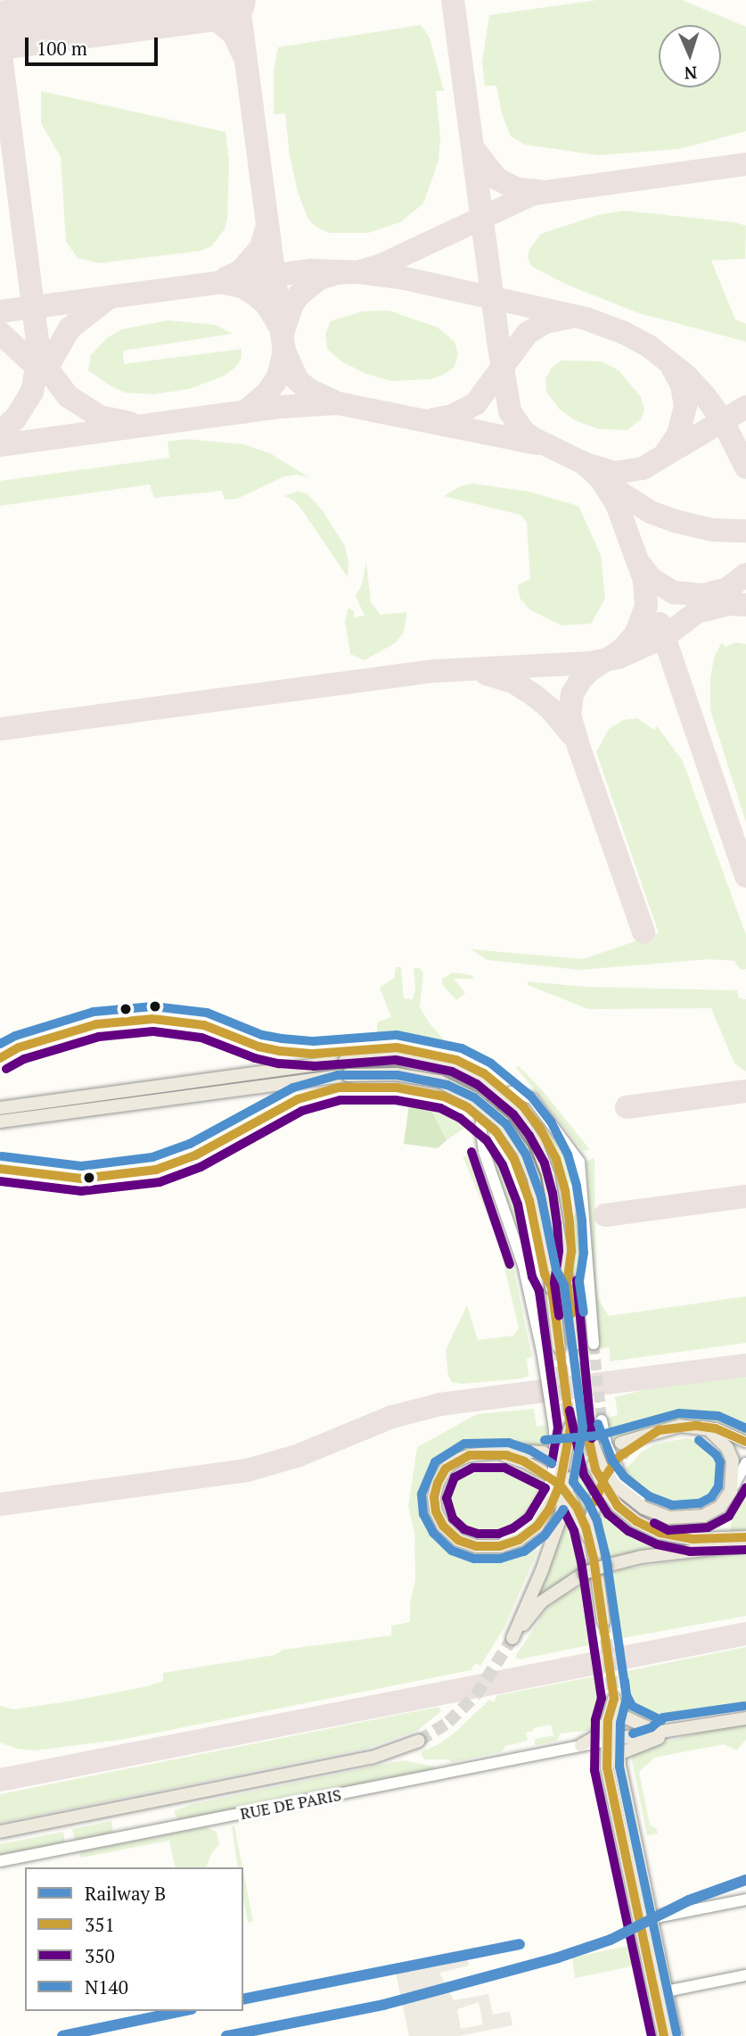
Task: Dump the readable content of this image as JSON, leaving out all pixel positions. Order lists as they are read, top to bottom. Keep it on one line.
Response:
{"streets":{"main road":["RUE DE PARIS"]},"lines":["transit line N140","transit line 351","transit line 350","rail line B"],"legend":["Railway B","351","350","N140"],"scale_bar":"100 m","north":"bottom"}
